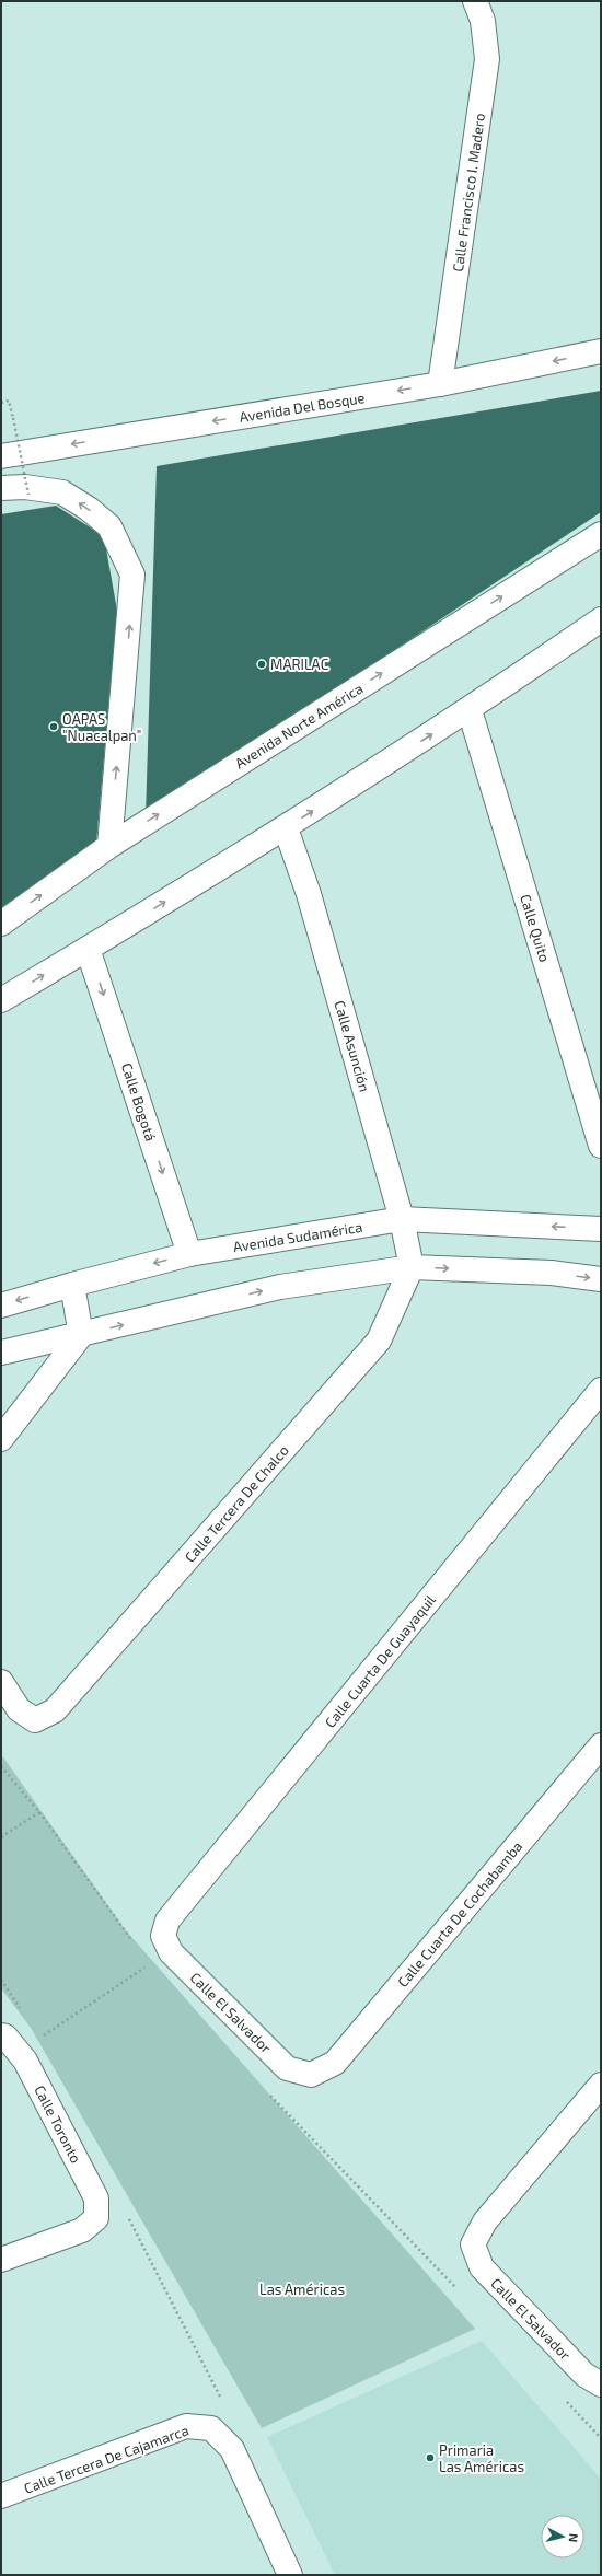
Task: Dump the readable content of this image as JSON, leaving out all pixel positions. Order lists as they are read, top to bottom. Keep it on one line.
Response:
{"streets":{"street":["Calle Francisco I. Madero","Avenida Del Bosque","Avenida Norte América","Calle Quito","Calle Asunción","Calle Bogotá","Avenida Sudamérica","Calle Tercera De Chalco","Calle Cuarta De Guayaquil","Calle Cuarta De Cochabamba","Calle El Salvador","Calle Toronto","Calle Tercera De Cajamarca"]},"crossings":[["Calle Francisco I. Madero","Avenida Del Bosque"],["Calle Asunción","Avenida Sudamérica"],["Calle Asunción","Calle Tercera De Chalco"],["Calle Bogotá","Avenida Sudamérica"],["Calle Cuarta De Guayaquil","Calle El Salvador"],["Calle Cuarta De Cochabamba","Calle El Salvador"]],"one_way":["Avenida Del Bosque","Calle Bogotá"],"parks":["Las Américas"],"places":["MARILAC","OAPAS \"Nuacalpan\"","Primaria Las Américas"],"north":"right"}
